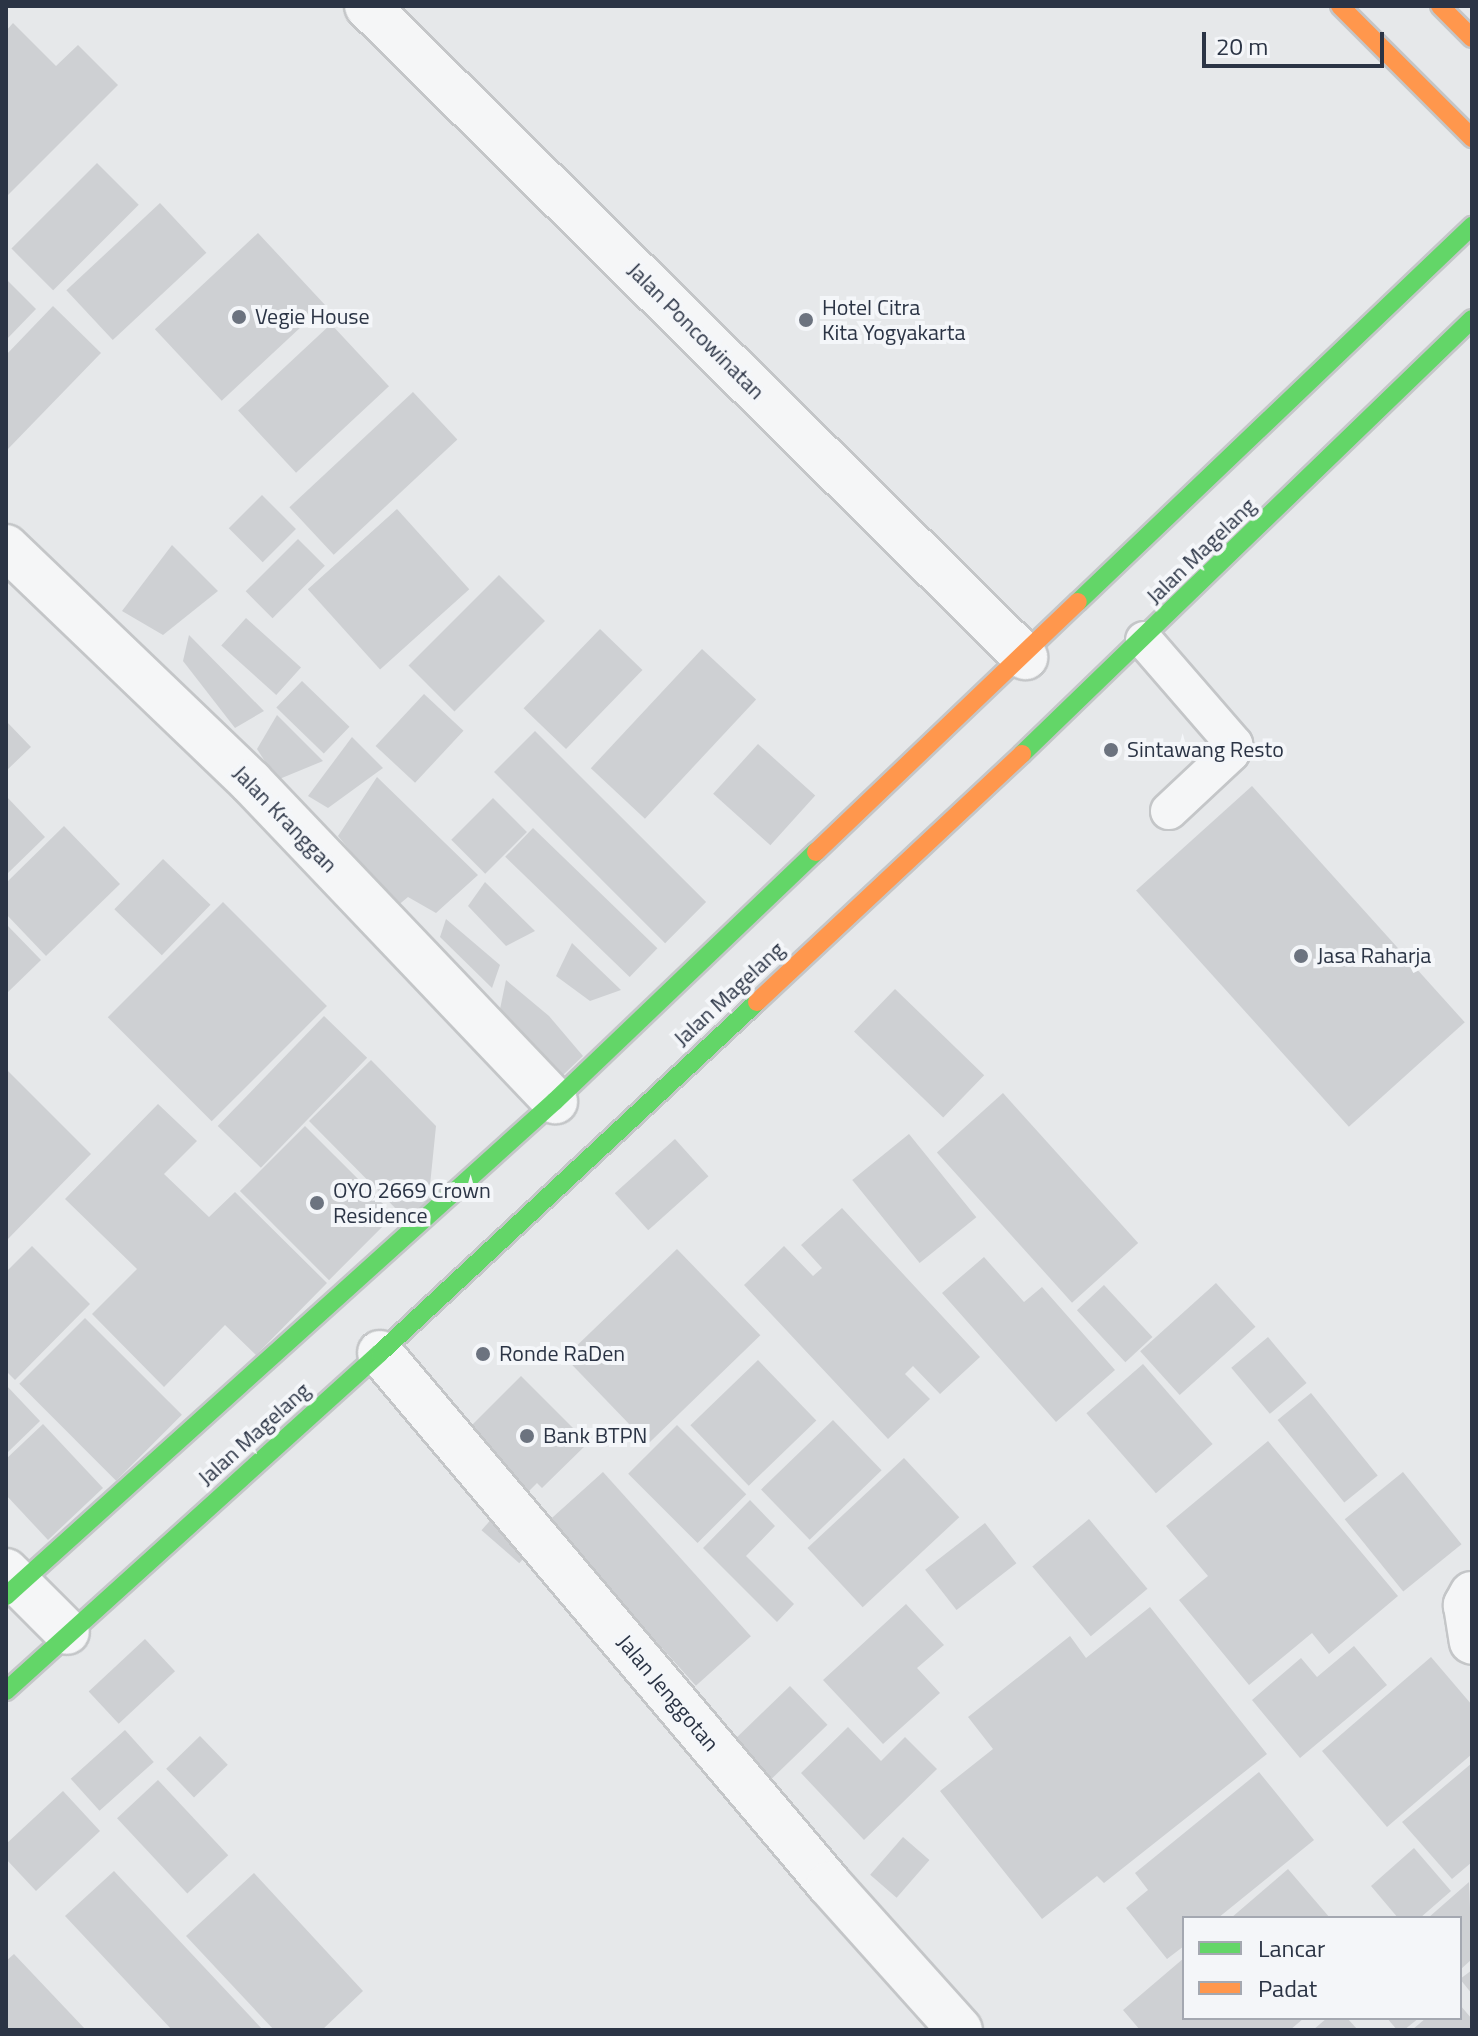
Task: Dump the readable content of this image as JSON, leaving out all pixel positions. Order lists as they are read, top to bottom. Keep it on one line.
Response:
{"streets":{"main road":["Jalan Magelang"],"street":["Jalan Poncowinatan","Jalan Kranggan","Jalan Jenggotan"]},"crossings":[["Jalan Poncowinatan","Jalan Magelang"],["Jalan Magelang","Jalan Kranggan"],["Jalan Magelang","Jalan Jenggotan"]],"places":["Vegie House","Hotel Citra Kita Yogyakarta","Sintawang Resto","Jasa Raharja","OYO 2669 Crown Residence","Ronde RaDen","Bank BTPN"],"legend":["Lancar","Padat"],"scale_bar":"20 m"}
